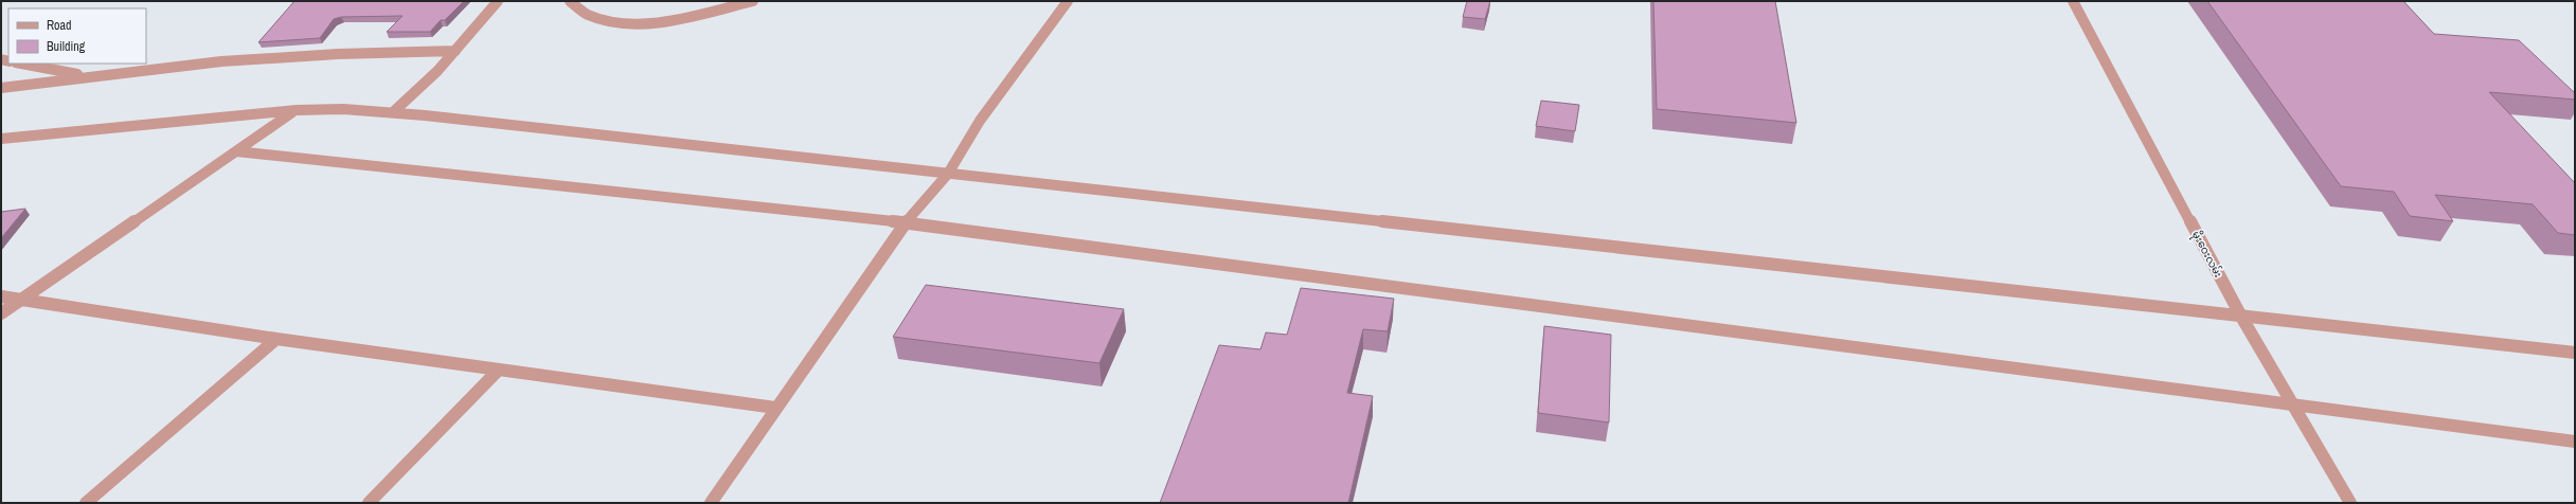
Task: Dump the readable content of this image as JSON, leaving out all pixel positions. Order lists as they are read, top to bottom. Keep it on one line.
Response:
{"streets":{"street":["မိုးဝေးလမ်း"]},"legend":["Road","Building"]}
